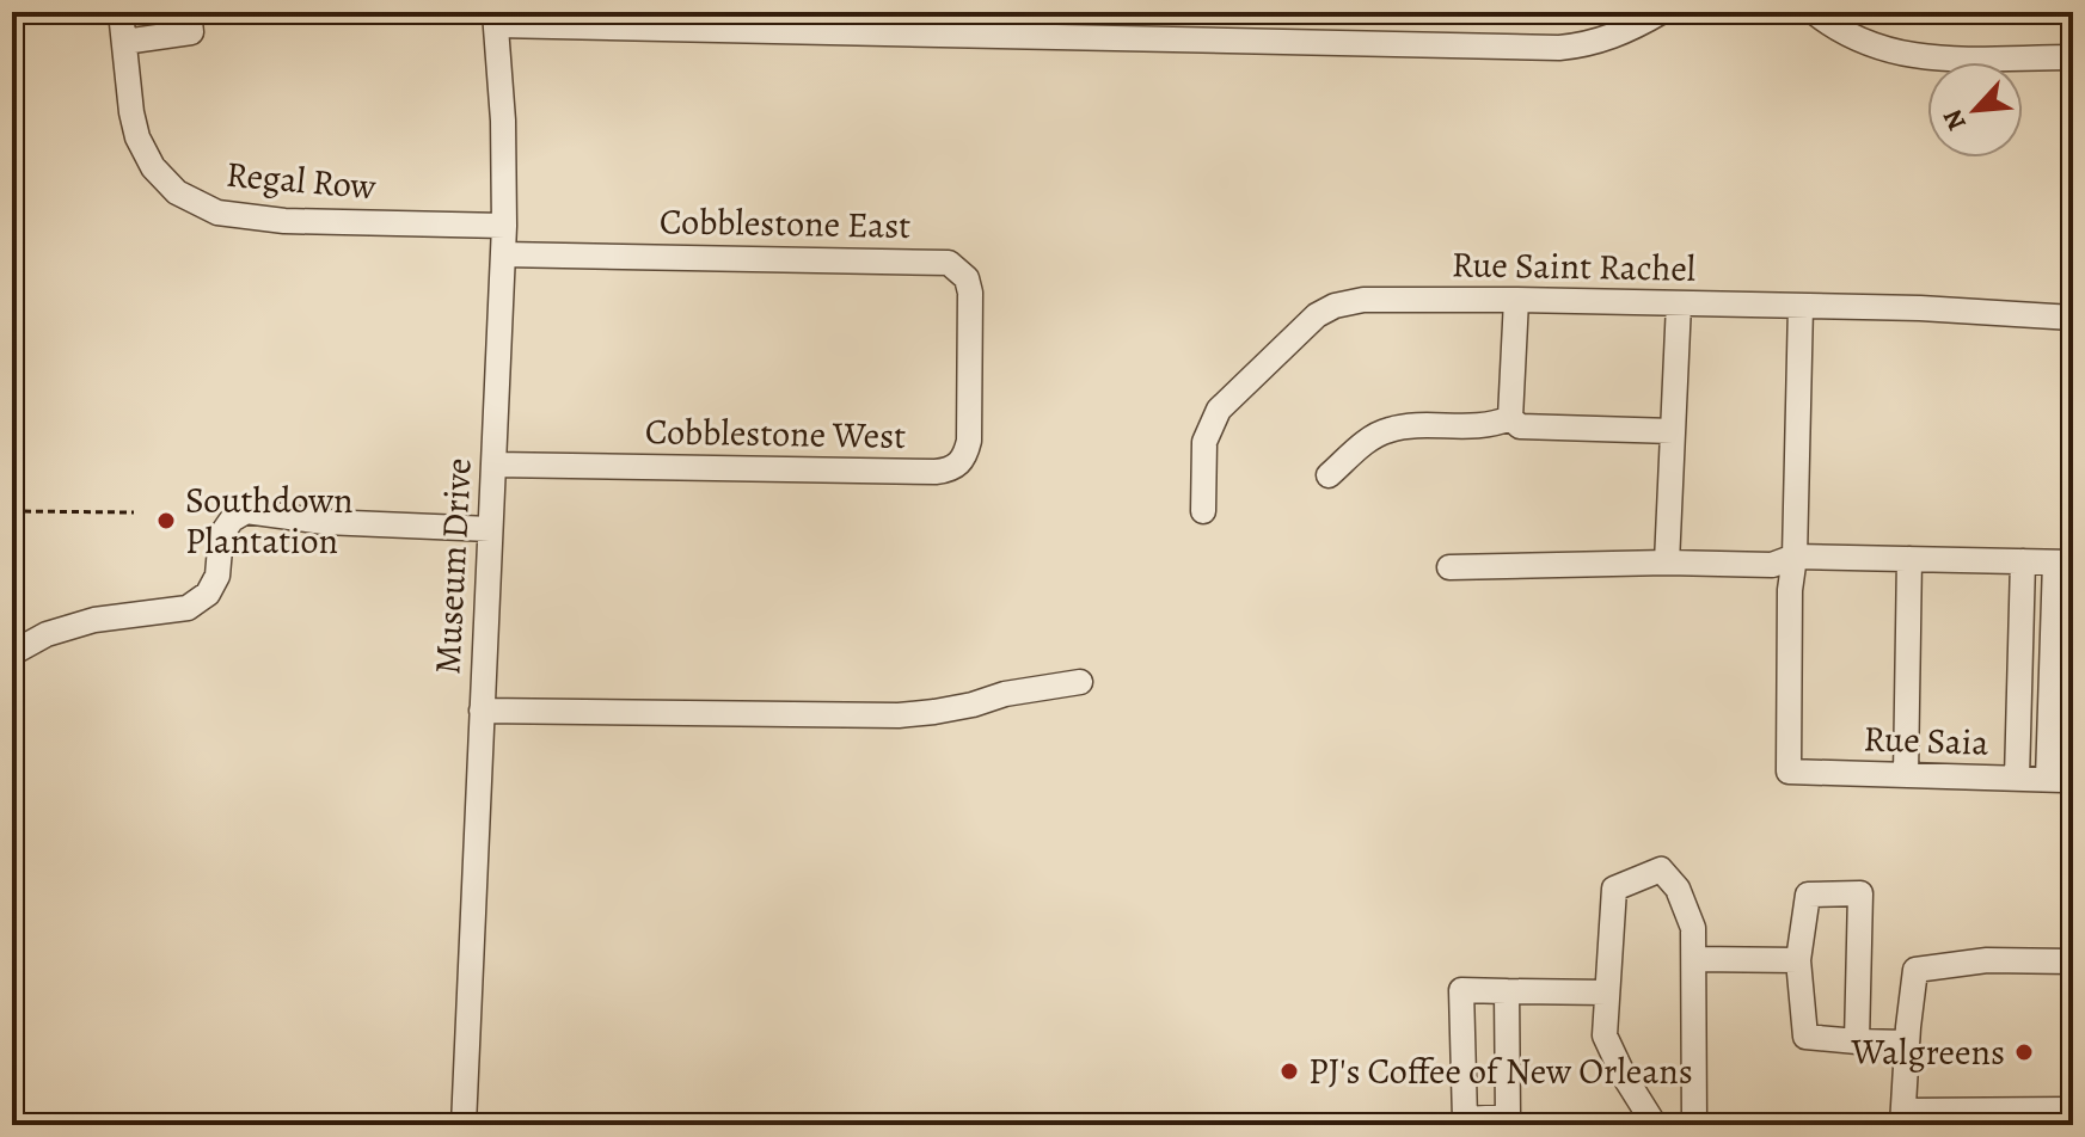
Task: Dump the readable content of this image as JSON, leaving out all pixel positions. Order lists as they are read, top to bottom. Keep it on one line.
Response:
{"streets":{"street":["Regal Row","Cobblestone East","Rue Saint Rachel","Cobblestone West","Museum Drive","Rue Saia"]},"crossings":[["Regal Row","Museum Drive"],["Cobblestone East","Cobblestone West"],["Cobblestone East","Museum Drive"],["Cobblestone West","Museum Drive"]],"places":["Southdown Plantation","Walgreens","PJ's Coffee of New Orleans"],"north":"bottom left"}
